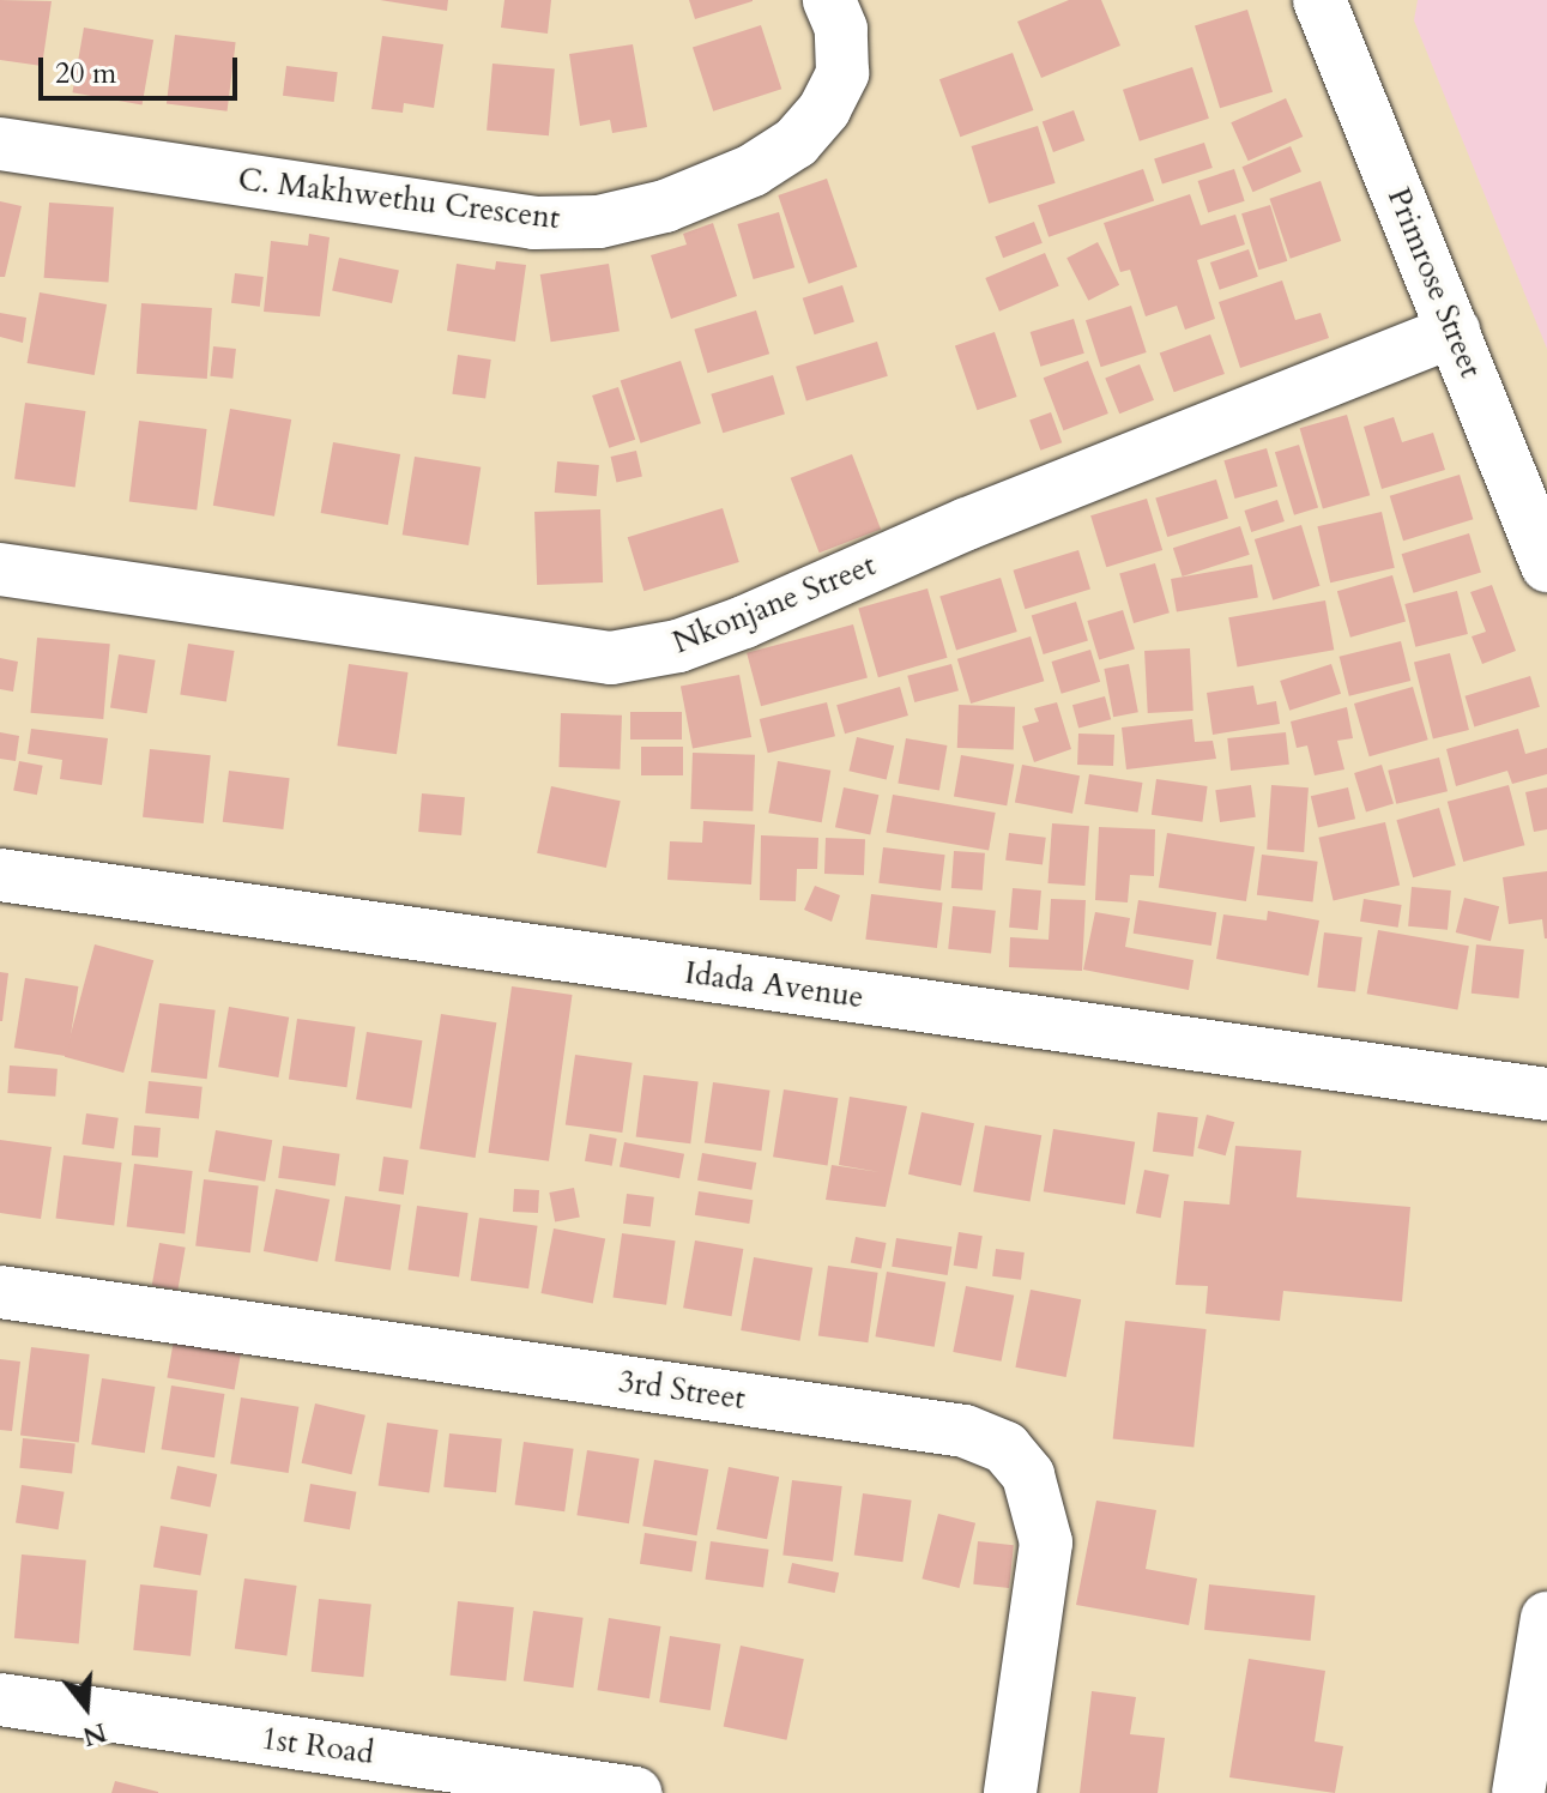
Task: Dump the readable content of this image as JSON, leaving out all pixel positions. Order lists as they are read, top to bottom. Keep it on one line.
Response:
{"streets":{"street":["C. Makhwethu Crescent","Primrose Street","Nkonjane Street","Idada Avenue","3rd Street","1st Road"]},"crossings":[["Primrose Street","Nkonjane Street"]],"scale_bar":"20 m","north":"bottom"}
